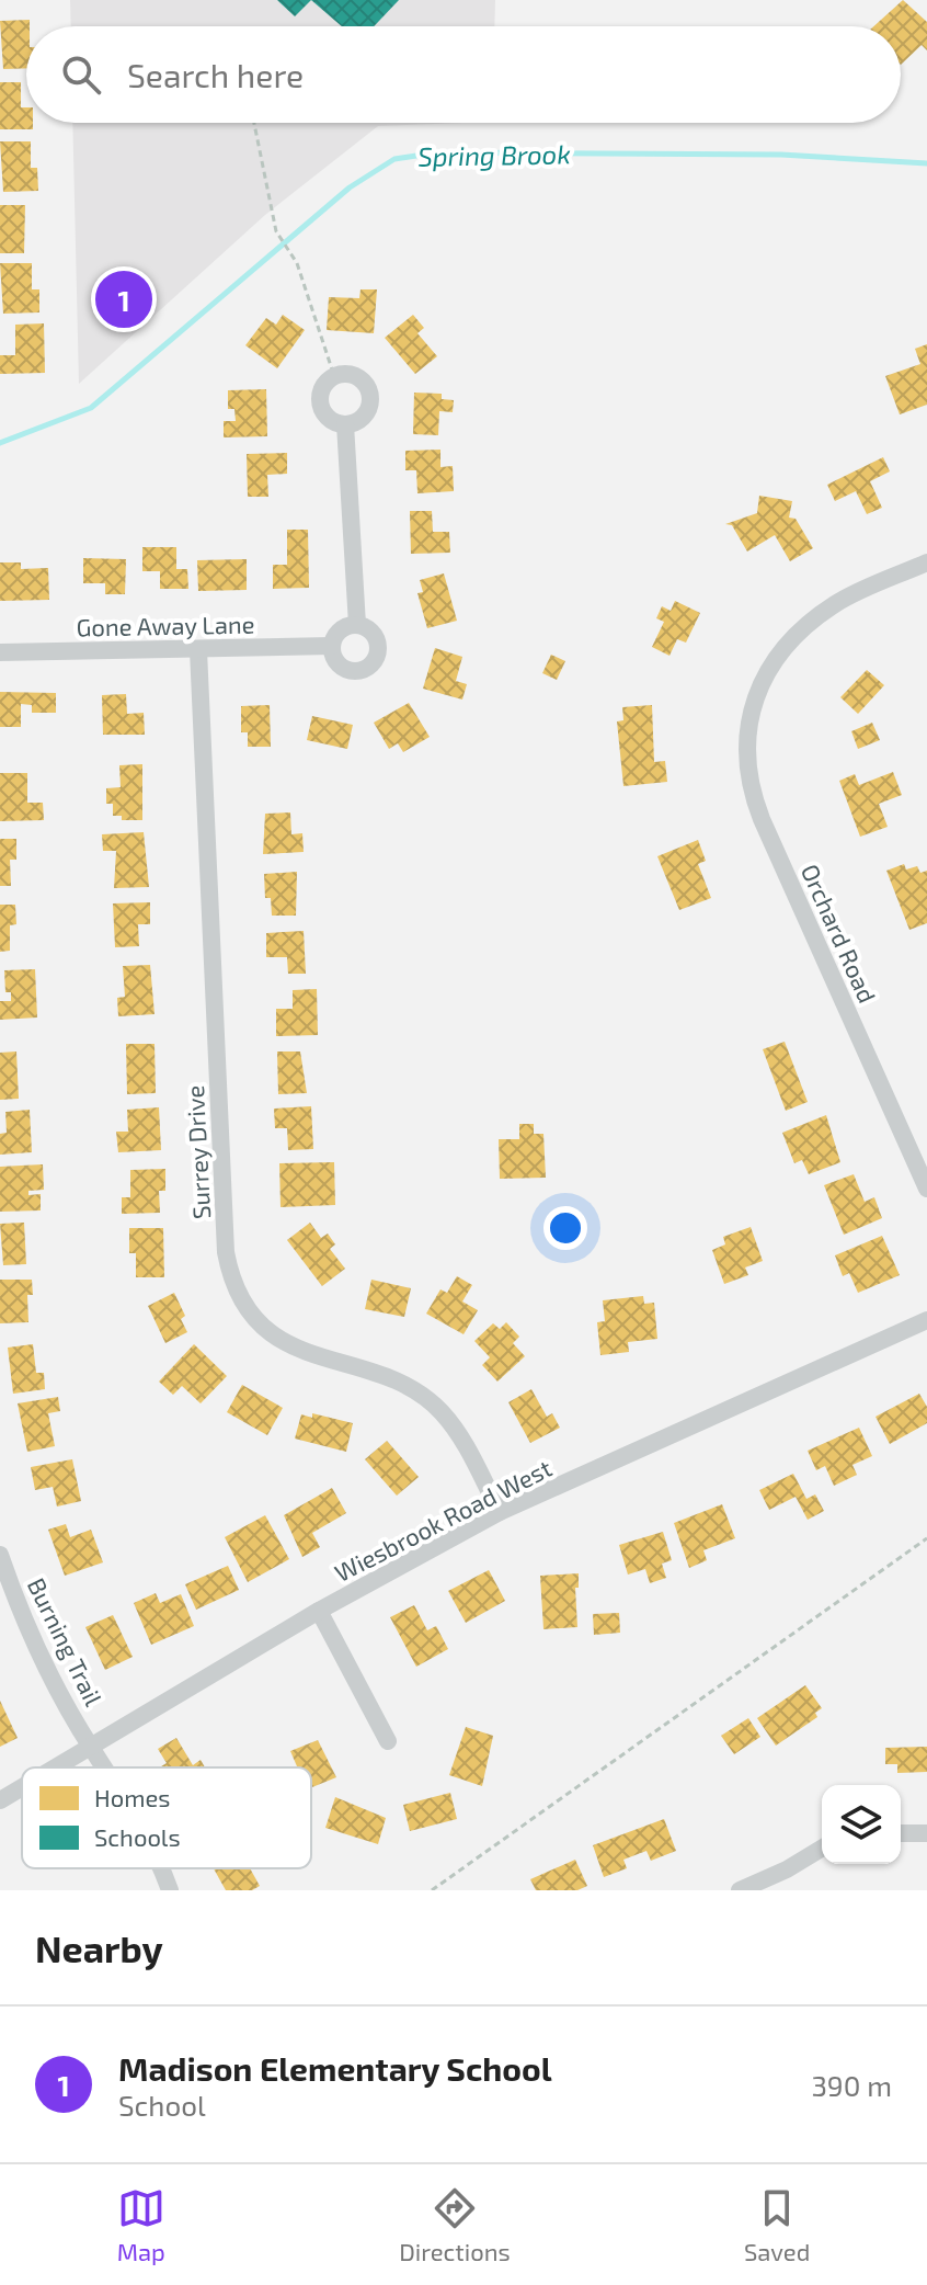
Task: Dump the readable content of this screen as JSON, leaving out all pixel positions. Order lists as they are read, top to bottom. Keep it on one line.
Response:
{"streets":{"street":["Gone Away Lane","Orchard Road","Surrey Drive","Wiesbrook Road West","Burning Trail"]},"crossings":[["Gone Away Lane","Surrey Drive"],["Surrey Drive","Wiesbrook Road West"],["Wiesbrook Road West","Burning Trail"]],"water":["Spring Brook"],"legend":["Homes","Schools"],"page":{"search":"Search here","pins":"1","heading":"Nearby","list":[{"mark":"1","name":"Madison Elementary School","note":"School","value":"390 m"}],"nav":["Map","Directions","Saved"]}}
